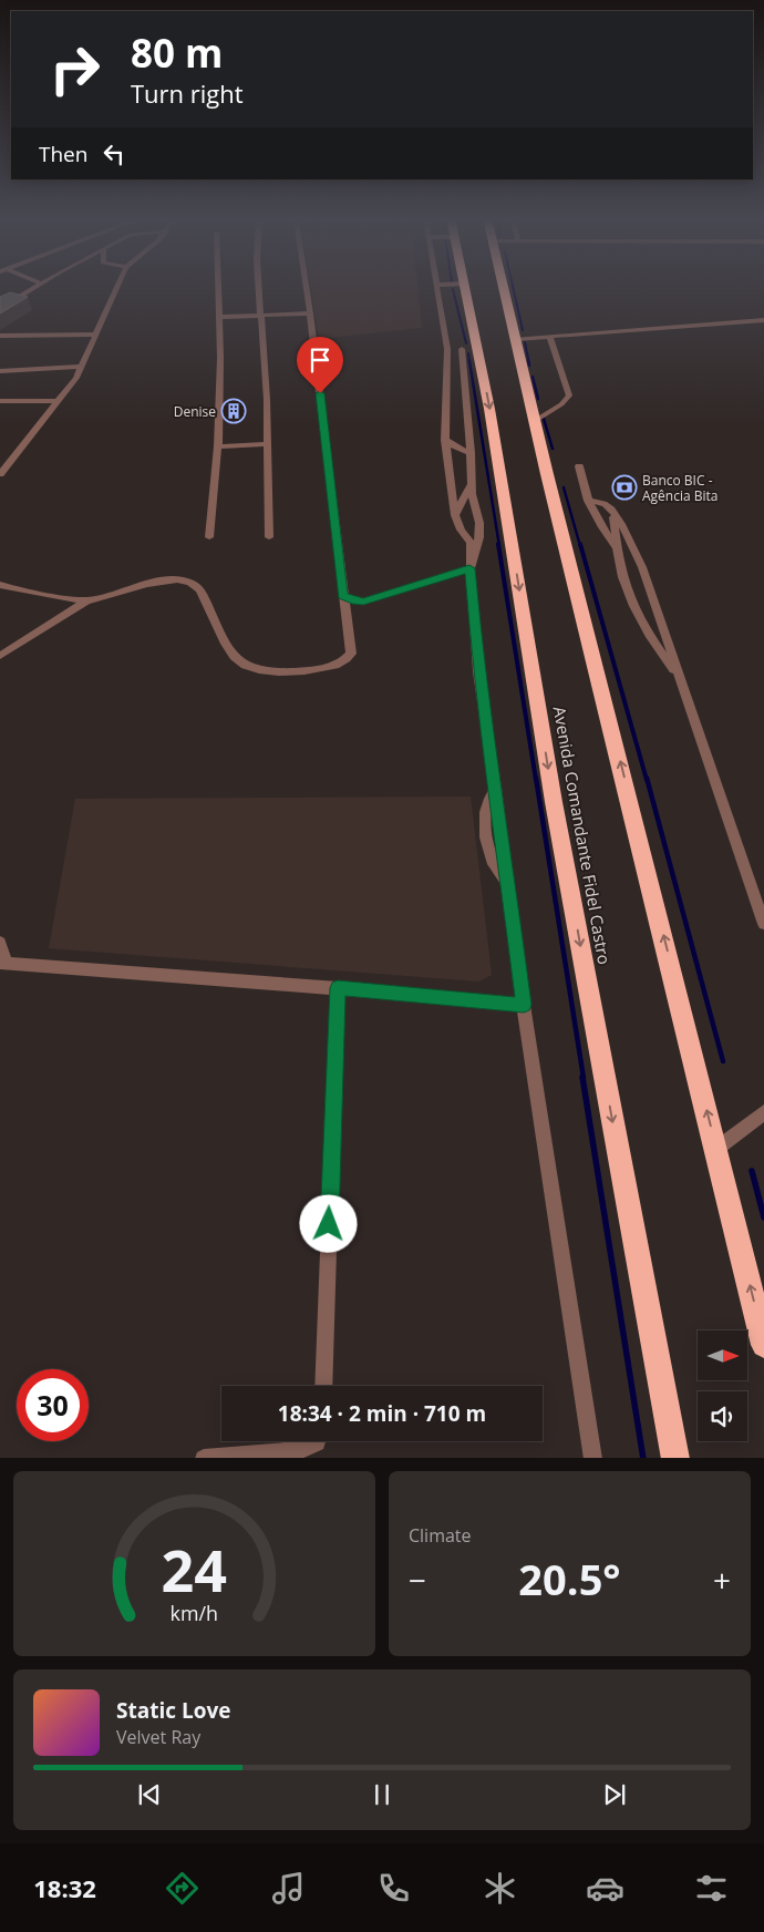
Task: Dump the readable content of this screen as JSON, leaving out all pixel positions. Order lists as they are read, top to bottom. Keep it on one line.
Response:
{"streets":{"highway":["Avenida Comandante Fidel Castro"]},"places":{"building":["Denise"],"bank":["Banco BIC - Agência Bita"]},"north":"right","page":{"turn":["80 m","Turn right"],"then":"Then","limit":"30","trip":"18:34 · 2 min · 710 m","tile":"Climate","heat":["−","20.5°","+"],"song":["Static Love","Velvet Ray"],"tabs":"18:32","gauge":["24","km/h"]}}
